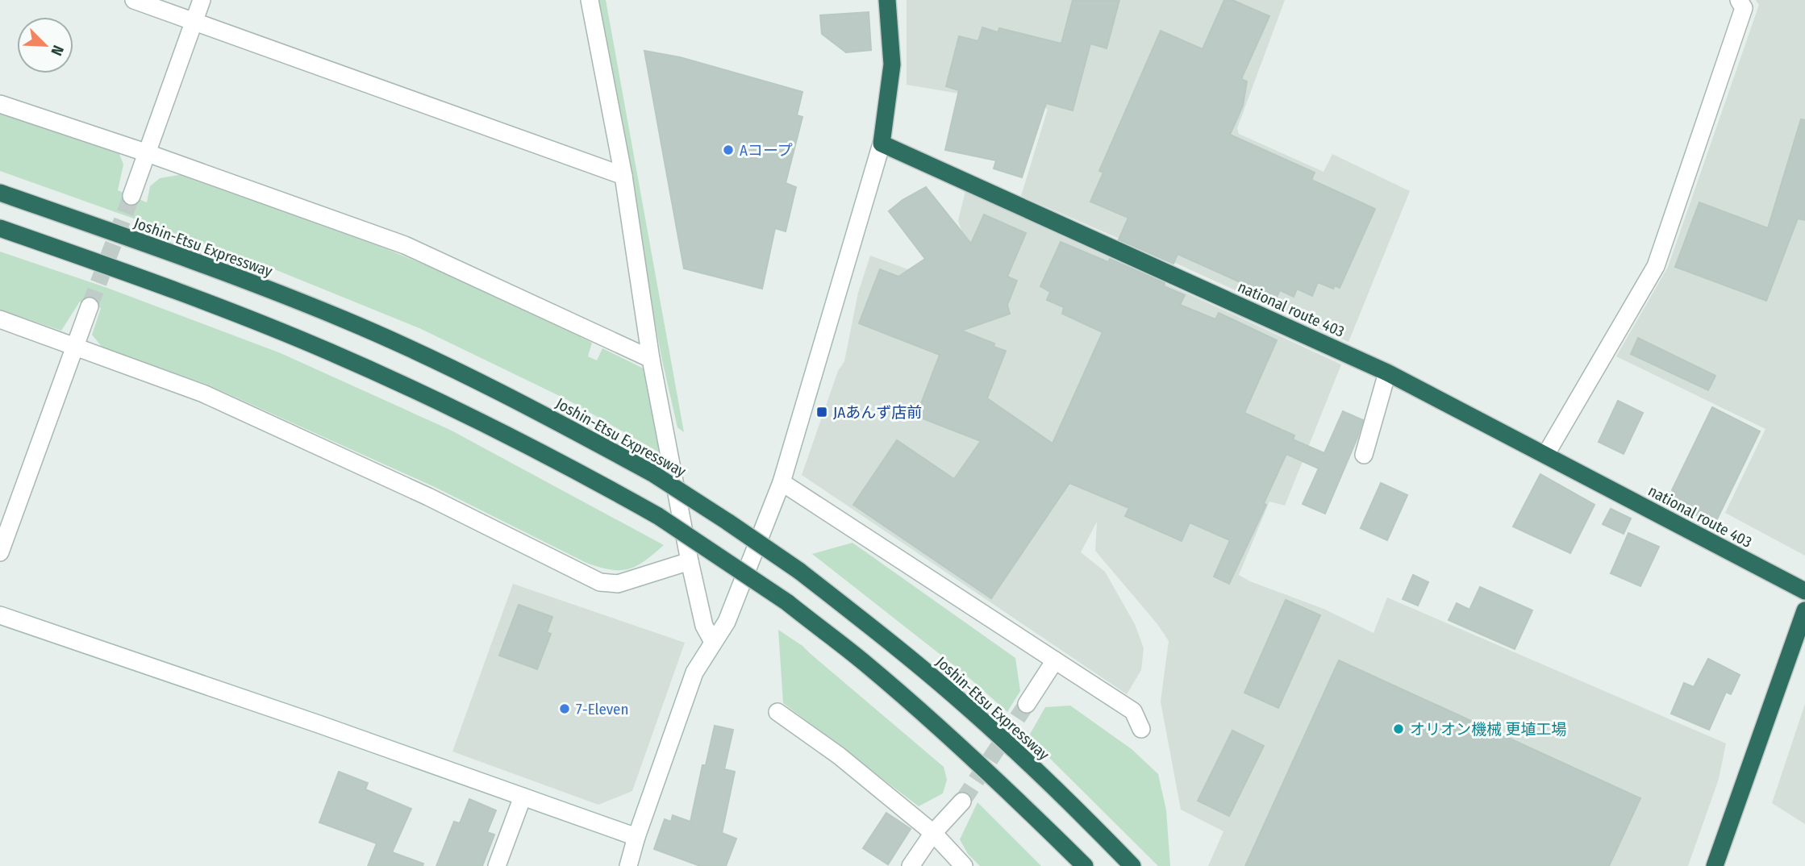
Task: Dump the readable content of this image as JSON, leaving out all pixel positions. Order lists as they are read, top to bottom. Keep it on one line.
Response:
{"streets":{"highway":["Joshin-Etsu Expressway","national route 403"]},"places":{"other":["Aコープ","7-Eleven","オリオン機械 更埴工場"],"transit":["JAあんず店前"]},"north":"bottom right"}
